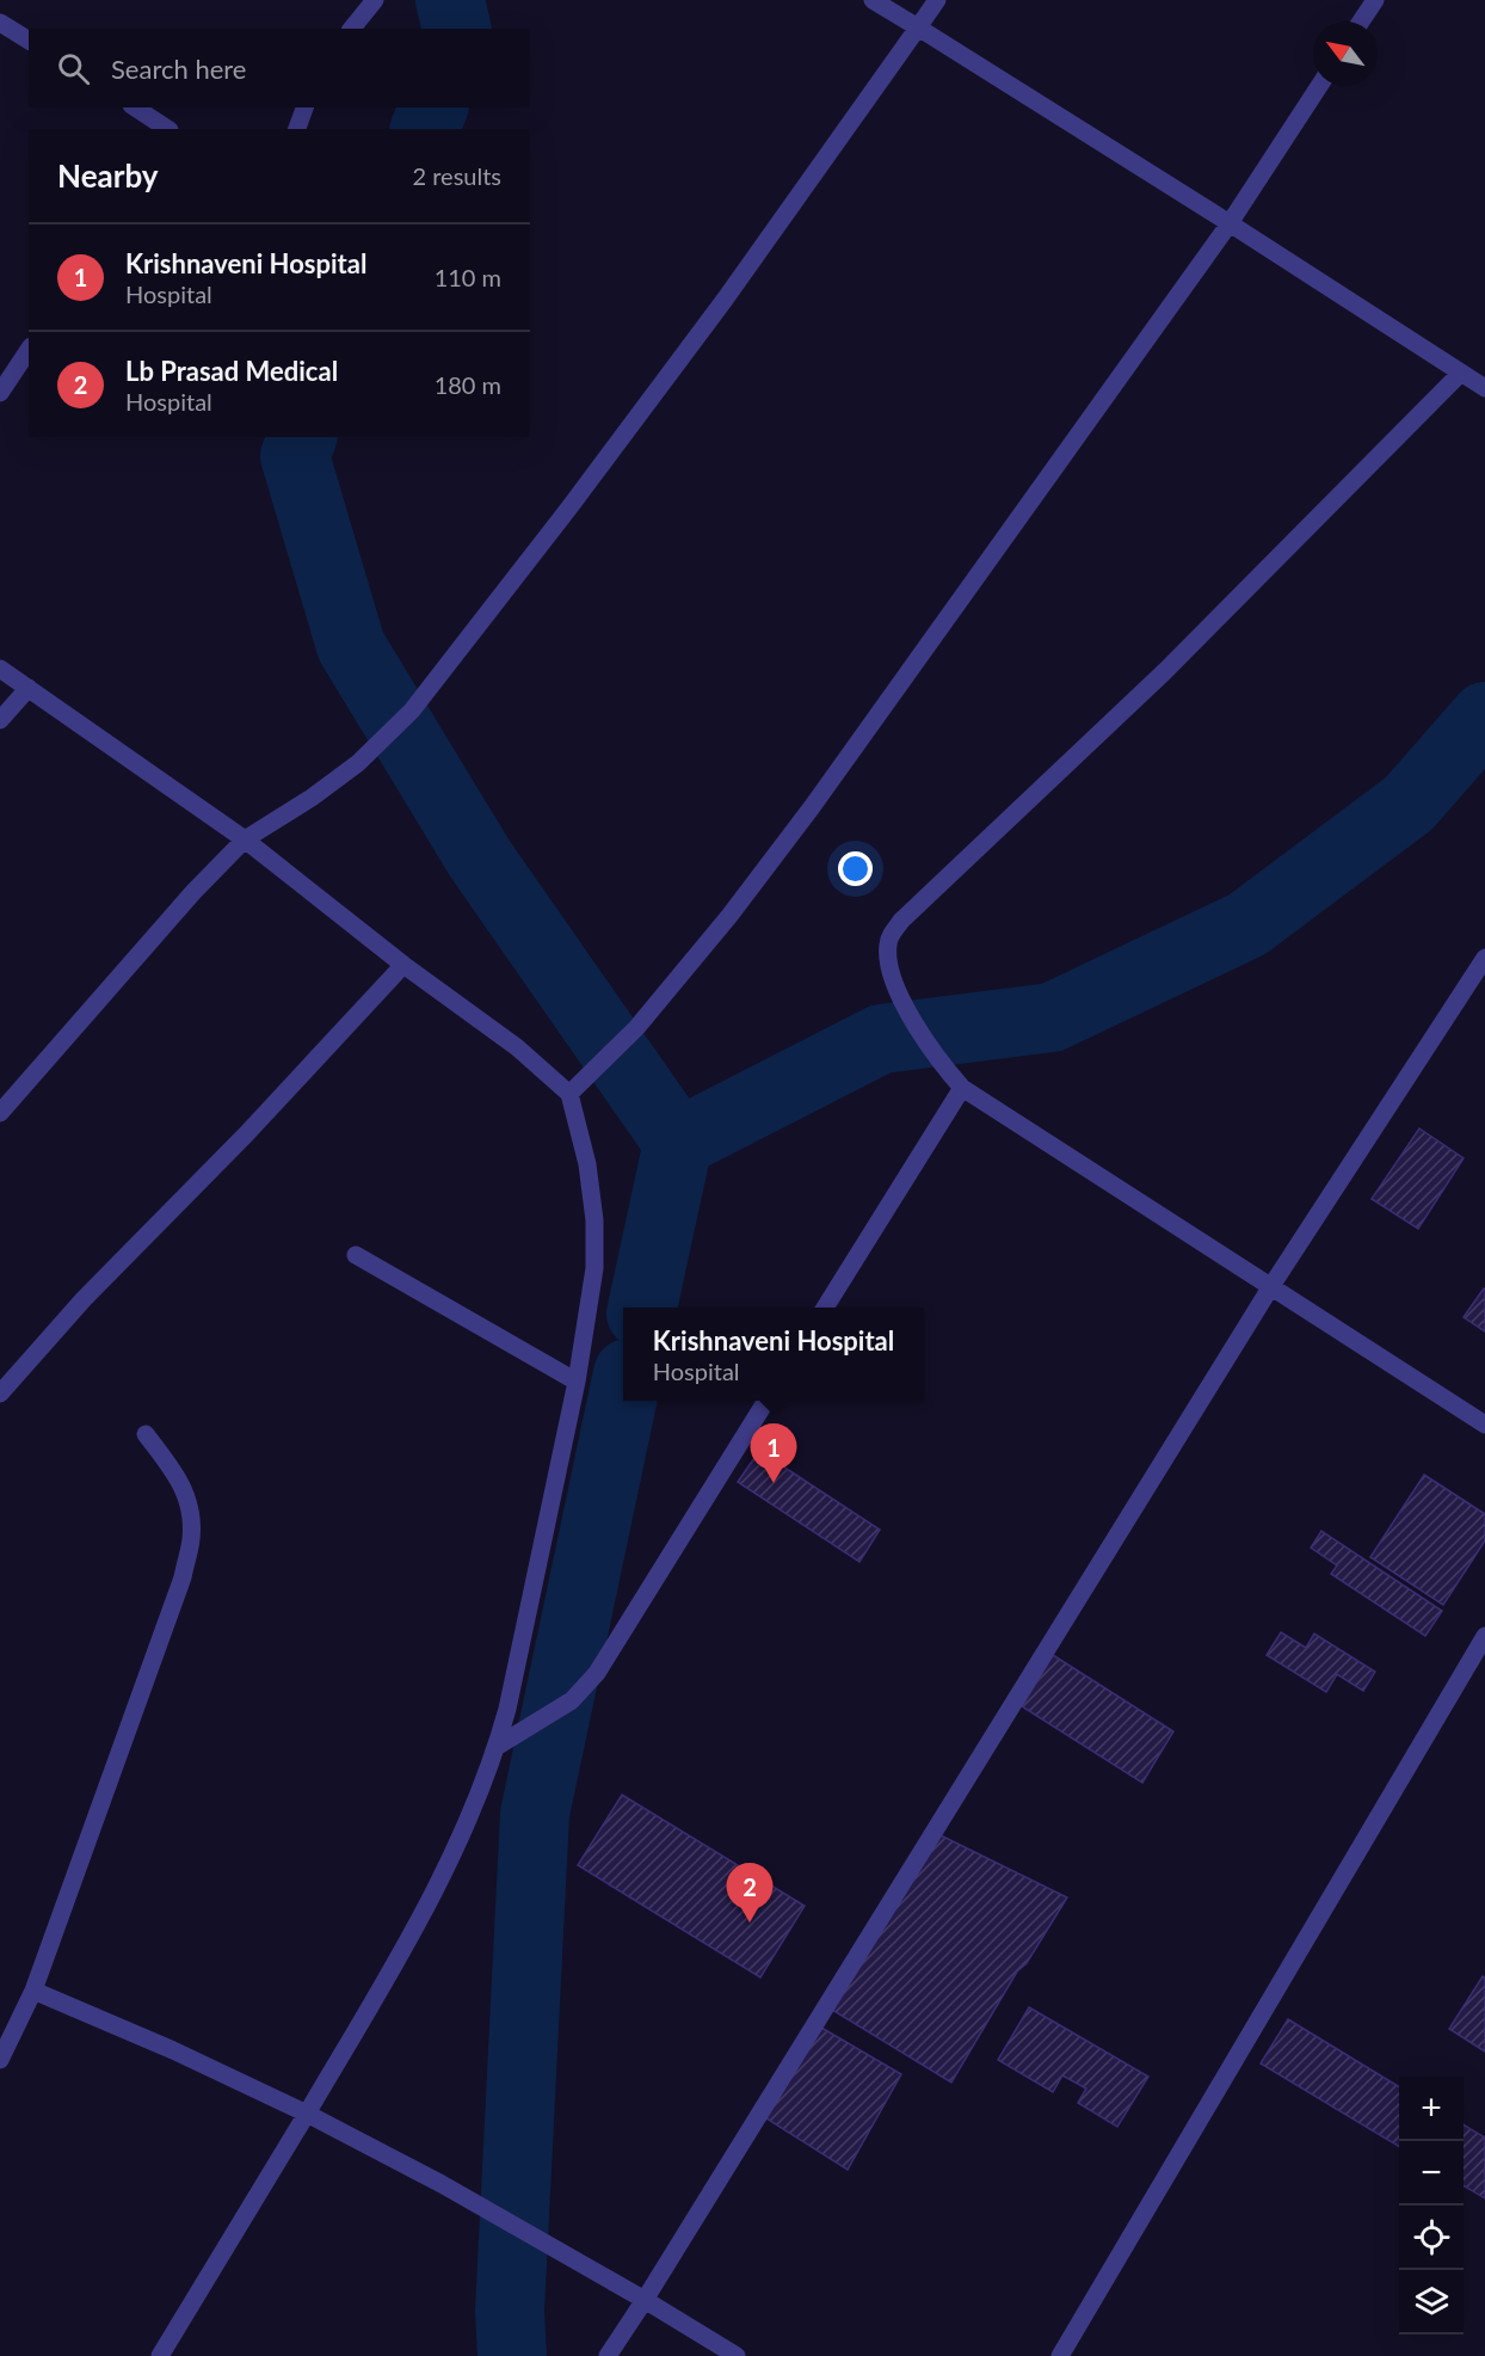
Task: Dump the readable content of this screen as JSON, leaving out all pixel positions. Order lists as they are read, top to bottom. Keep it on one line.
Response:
{"north":"top left","page":{"search":"Search here","heading":["Nearby","2 results"],"list":[{"mark":"1","name":"Krishnaveni Hospital","note":"Hospital","value":"110 m"},{"mark":"2","name":"Lb Prasad Medical","note":"Hospital","value":"180 m"}],"popup":["Krishnaveni Hospital","Hospital"],"pins":["1","2"],"map_buttons":["+","−"]}}
